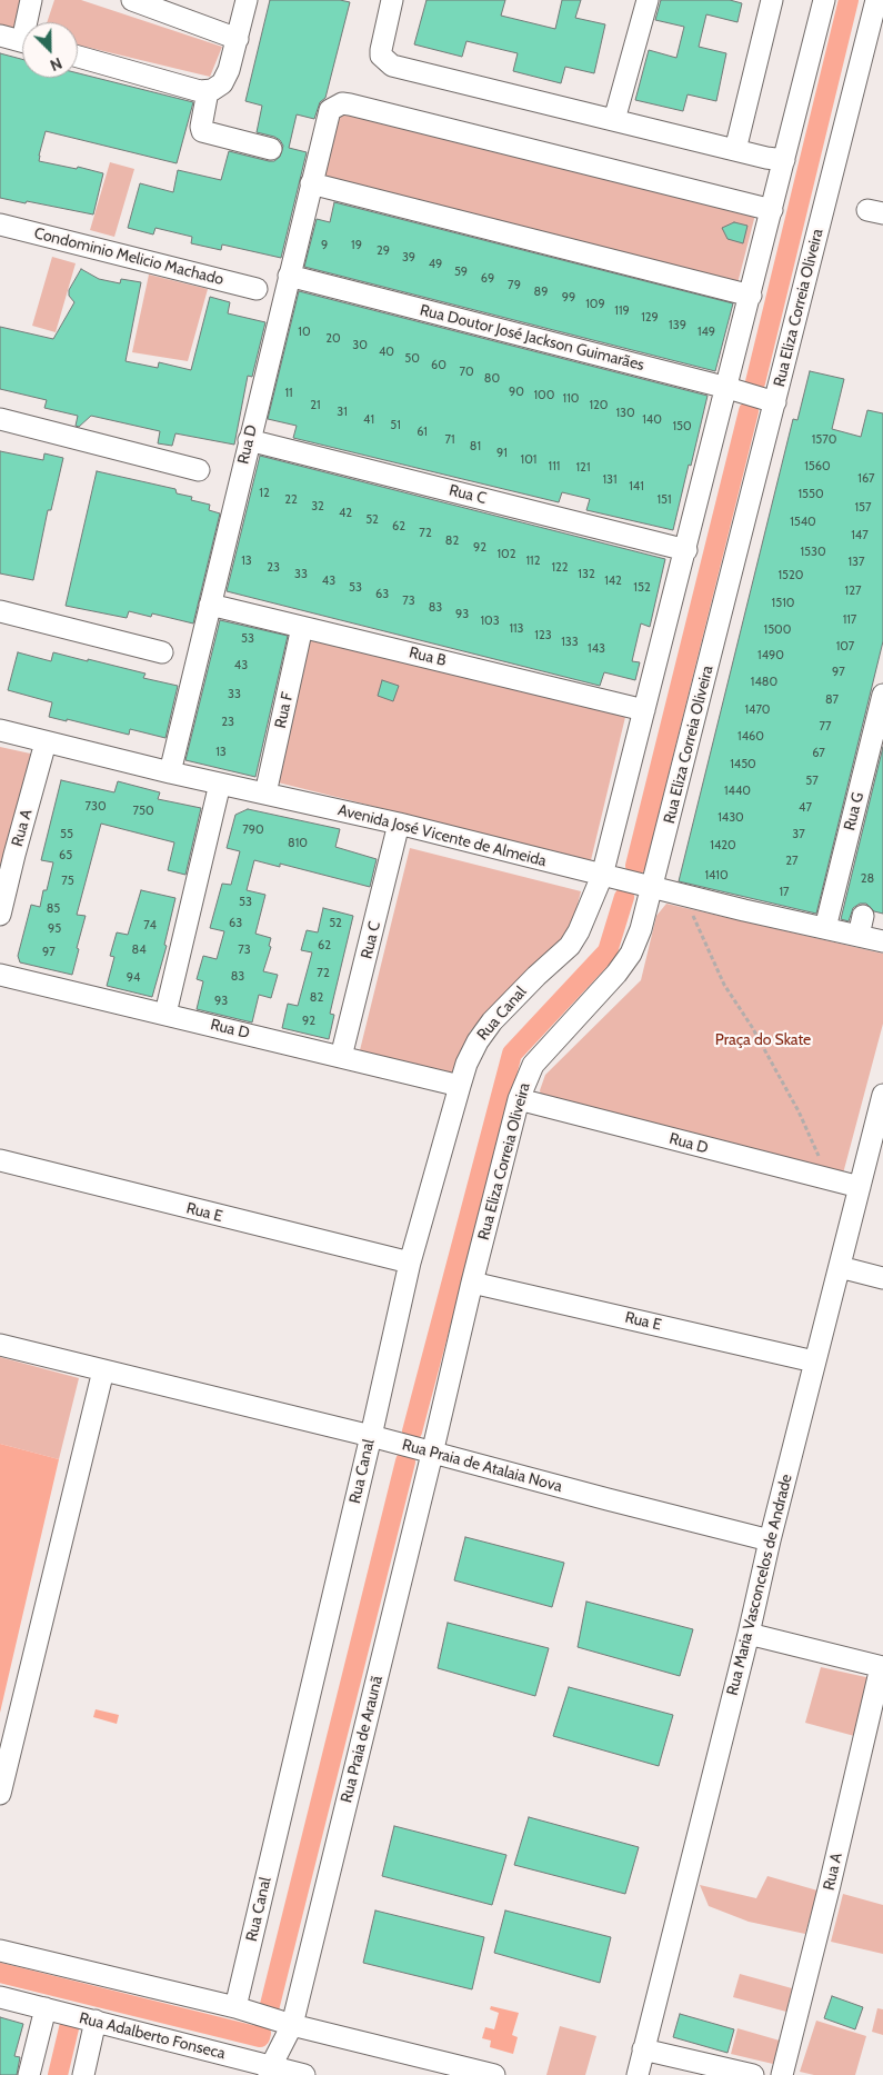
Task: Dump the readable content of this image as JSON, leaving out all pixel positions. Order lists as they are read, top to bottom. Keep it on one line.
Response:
{"streets":{"street":["Condominio Melicio Machado","Rua Eliza Correia Oliveira","Rua Doutor José Jackson Guimarães","Rua D","Rua C","Rua B","Rua F","Rua G","Rua A","Avenida José Vicente de Almeida","Rua Canal","Rua E","Rua Praia de Atalaia Nova","Rua Maria Vasconcelos de Andrade","Rua Praia de Araunã","Rua Adalberto Fonseca"]},"crossings":[["Rua Eliza Correia Oliveira","Rua Doutor José Jackson Guimarães"],["Rua Eliza Correia Oliveira","Rua D"],["Rua Eliza Correia Oliveira","Avenida José Vicente de Almeida"],["Rua Eliza Correia Oliveira","Rua E"],["Rua Eliza Correia Oliveira","Rua Praia de Atalaia Nova"],["Rua Eliza Correia Oliveira","Rua Praia de Araunã"],["Rua Doutor José Jackson Guimarães","Rua D"],["Rua D","Rua C"],["Rua D","Rua B"],["Rua D","Avenida José Vicente de Almeida"],["Rua D","Rua Canal"],["Rua D","Rua Maria Vasconcelos de Andrade"],["Rua C","Avenida José Vicente de Almeida"],["Rua B","Rua F"],["Rua F","Avenida José Vicente de Almeida"],["Rua G","Avenida José Vicente de Almeida"],["Rua A","Avenida José Vicente de Almeida"],["Avenida José Vicente de Almeida","Rua Canal"],["Rua Canal","Rua E"],["Rua Canal","Rua Praia de Atalaia Nova"],["Rua E","Rua Maria Vasconcelos de Andrade"],["Rua Praia de Atalaia Nova","Rua Maria Vasconcelos de Andrade"],["Rua Praia de Atalaia Nova","Rua Praia de Araunã"]],"parks":["Praça do Skate"],"house_numbers":["9","19","29","39","49","59","69","79","89","99","109","119","129","139","10","149","20","30","40","50","60","70","80","90","11","100","110","21","120","31","130","41","140","51","150","61","71","1570","81","91","101","111","1560","121","167","131","141","12","1550","22","151","32","157","42","52","1540","62","72","147","82","92","1530","102","13","112","137","23","122","33","132","1520","43","142","53","152","127","63","73","1510","83","93","117","103","113","1500","123","53","133","107","143","1490","43","97","1480","33","87","1470","23","77","1460","13","67","1450","57","1440","730","47","750","1430","790","55","37","810","1420","65","27","1410","28","75","17","53","85","63","52","74","95","62","84","73","97","72","83","94","82","93","92"],"north":"bottom right"}
